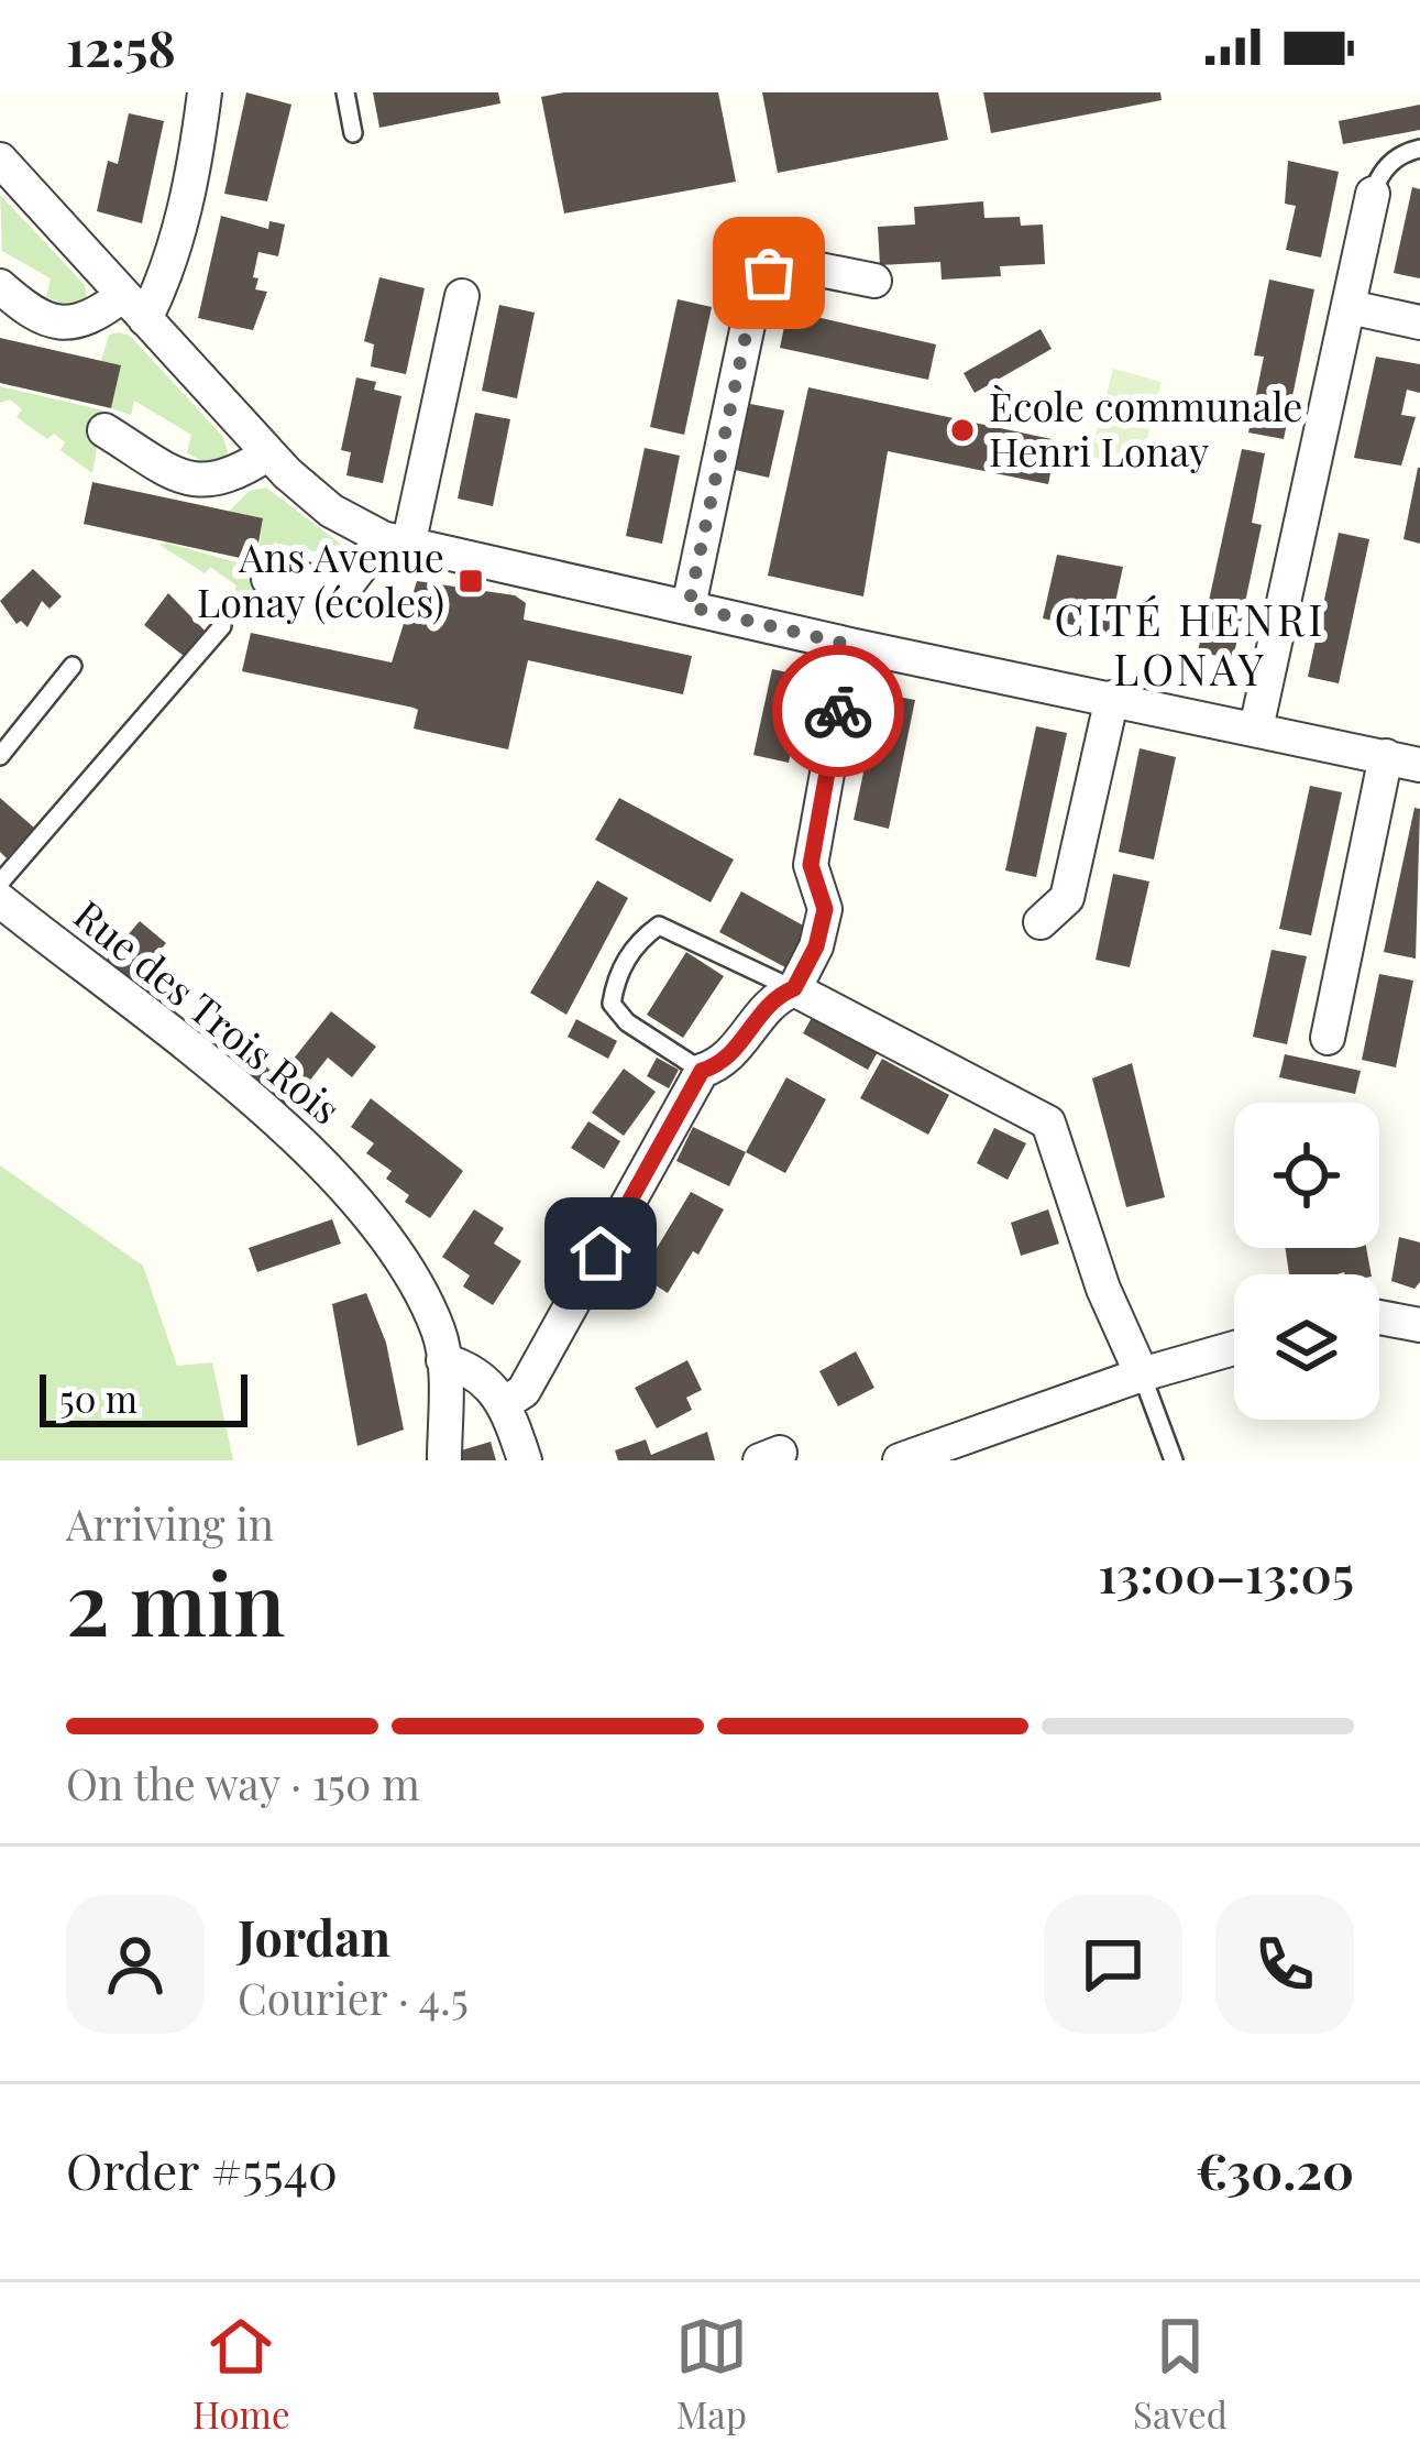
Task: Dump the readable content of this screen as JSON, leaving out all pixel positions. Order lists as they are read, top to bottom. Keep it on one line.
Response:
{"streets":{"street":["Rue des Trois Rois"]},"districts":["CITÉ HENRI LONAY"],"places":{"other":["Ècole communale Henri Lonay"],"transit":["Ans Avenue Lonay (écoles)"]},"scale_bar":"50 m","page":{"status":"12:58","scale":"50 m","heading":["2 min","Arriving in","13:00–13:05"],"panel":["Jordan","Courier · 4.5","Order #5540","€30.20"],"bar":"On the way · 150 m","tabs":["Home","Map","Saved"]}}
